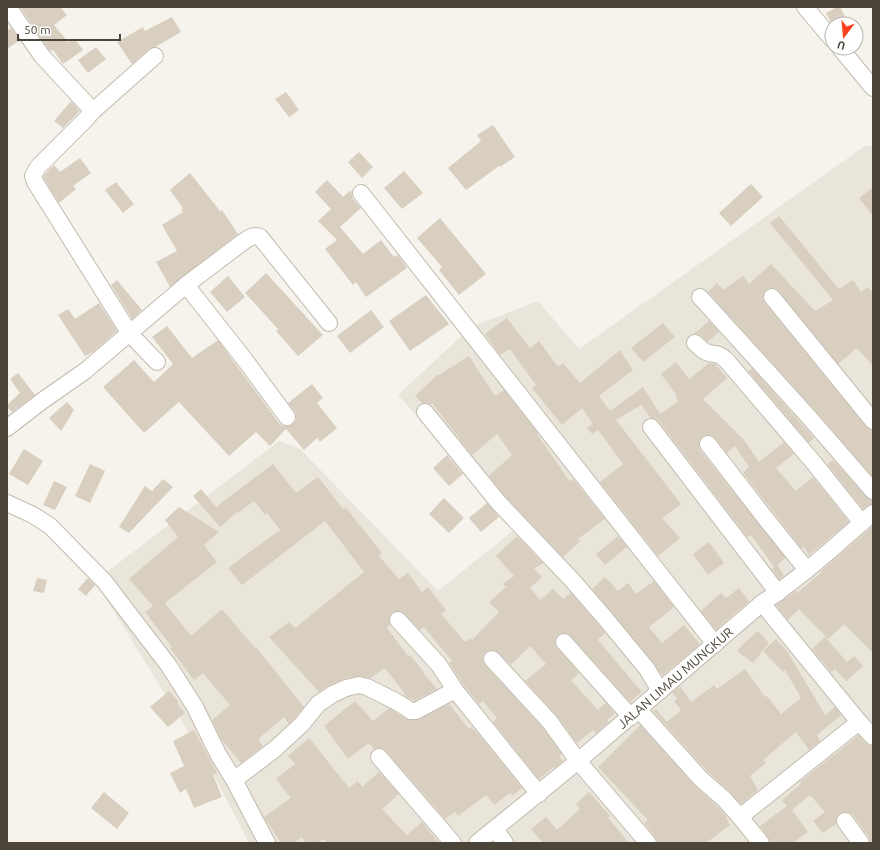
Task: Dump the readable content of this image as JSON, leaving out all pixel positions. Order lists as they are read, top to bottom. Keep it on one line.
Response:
{"streets":{"street":["JALAN LIMAU MUNGKUR"]},"scale_bar":"50 m","north":"bottom"}
